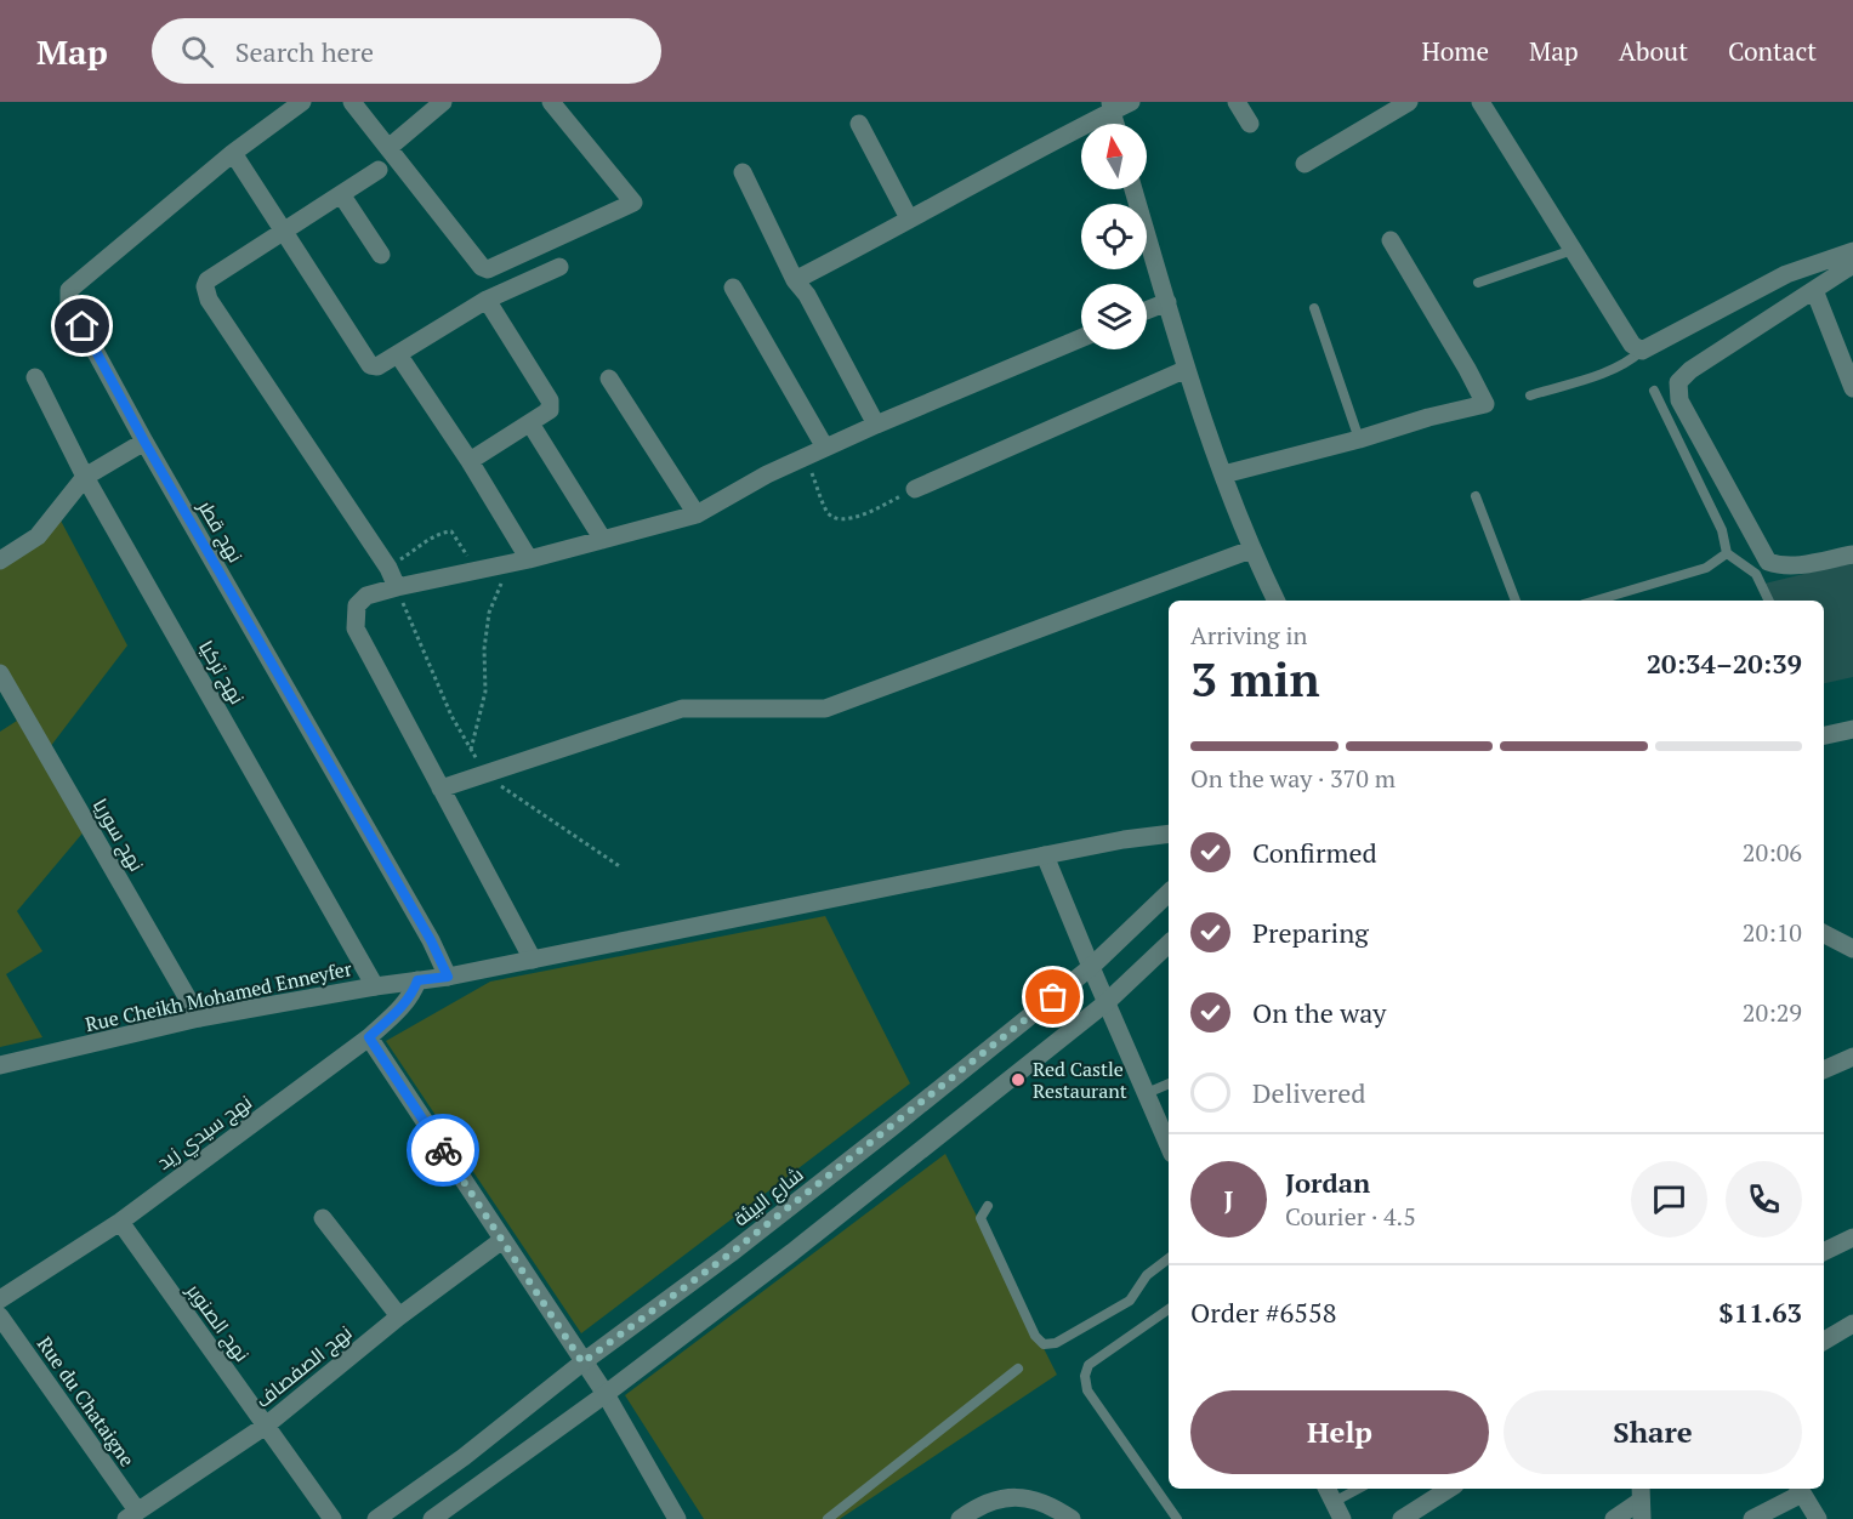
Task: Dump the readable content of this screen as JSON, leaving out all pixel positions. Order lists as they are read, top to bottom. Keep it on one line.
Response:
{"streets":{"street":["نهج قطر","نهج تركيا","نهج سوريا","Rue Cheikh Mohamed Enneyfer","نهج سيدي زيد","شارع البيئة","نهج الصنوبر","نهج الصفصاف","Rue du Chataigne"]},"crossings":[["نهج قطر","Rue Cheikh Mohamed Enneyfer"],["نهج تركيا","Rue Cheikh Mohamed Enneyfer"],["نهج سوريا","Rue Cheikh Mohamed Enneyfer"],["Rue Cheikh Mohamed Enneyfer","نهج سيدي زيد"],["نهج سيدي زيد","نهج الصنوبر"],["نهج الصنوبر","نهج الصفصاف"],["نهج الصفصاف","Rue du Chataigne"]],"places":["Red Castle Restaurant"],"north":"top","page":{"header":"Map","search":"Search here","nav":["Home","Map","About","Contact"],"heading":["3 min","Arriving in","20:34–20:39"],"panel":["Jordan","Courier · 4.5","Order #6558","$11.63"],"bar":"On the way · 370 m","list":[["Confirmed","20:06"],["Preparing","20:10"],["On the way","20:29"],"Delivered"],"round":"J","buttons":["Help","Share"]}}
